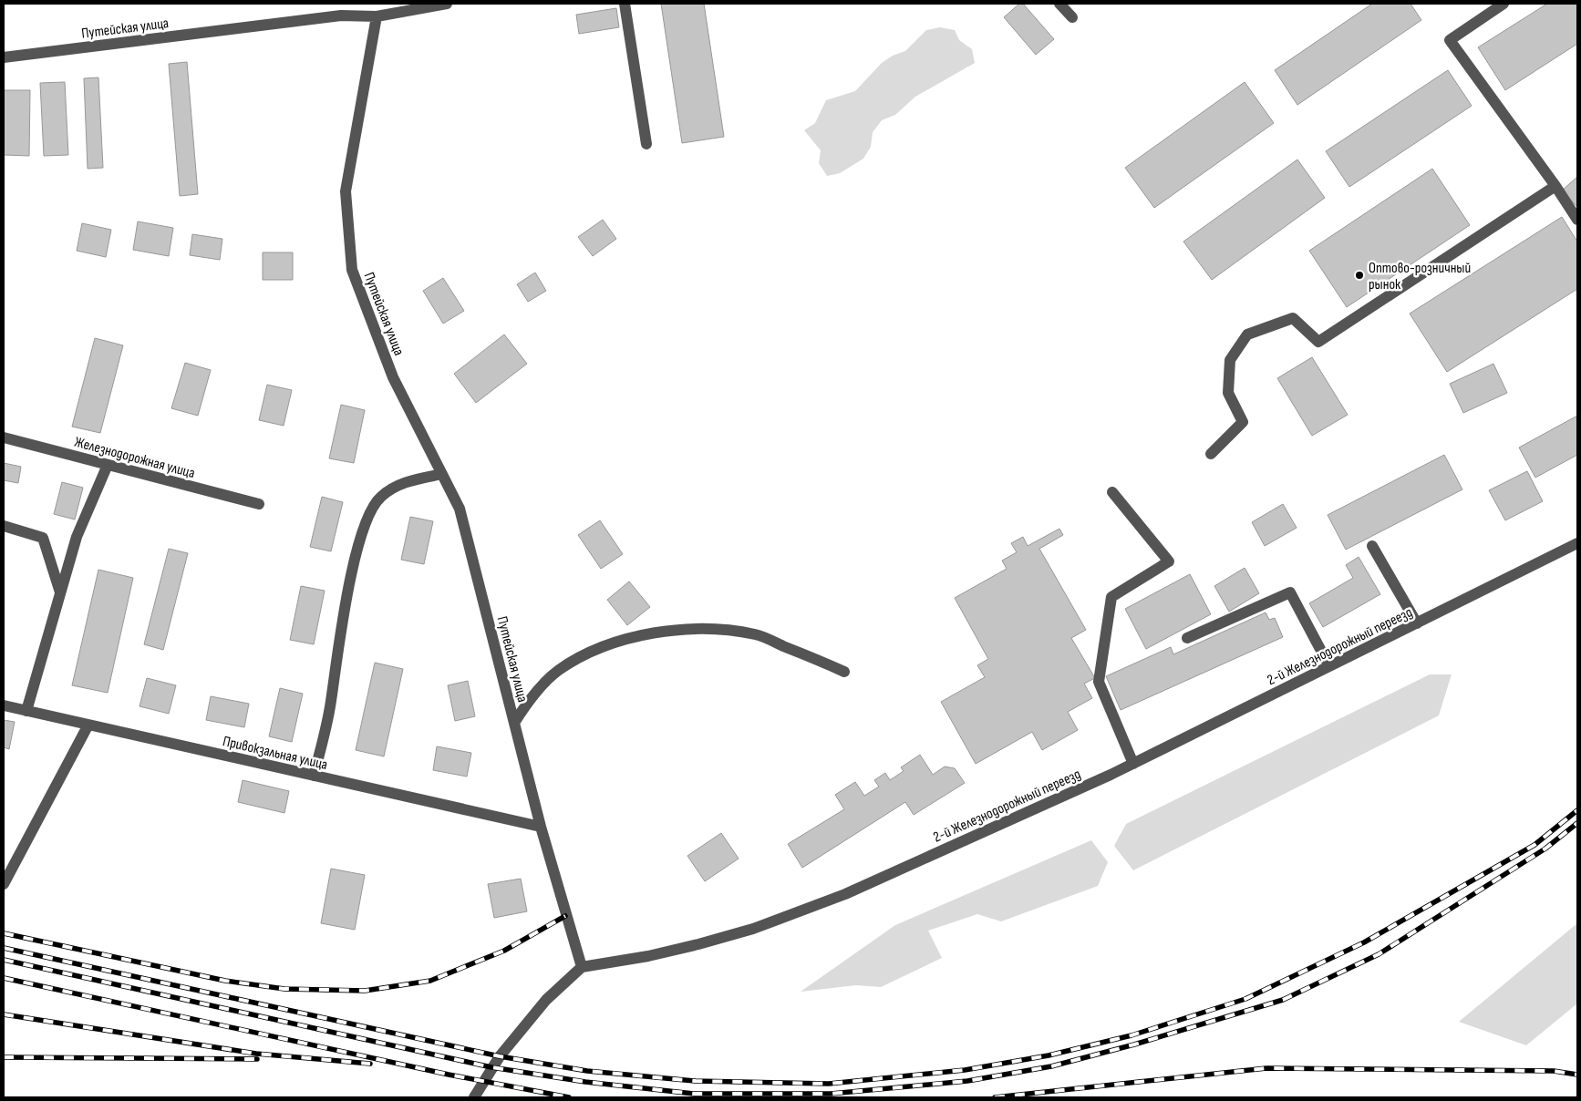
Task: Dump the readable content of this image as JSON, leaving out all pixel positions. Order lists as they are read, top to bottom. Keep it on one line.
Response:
{"streets":{"street":["Путейская улица","Железнодорожная улица","2-й Железнодорожный переезд","Привокзальная улица"]},"crossings":[["Путейская улица","2-й Железнодорожный переезд"],["Путейская улица","Привокзальная улица"]],"places":["Оптово-розничный рынок"]}
